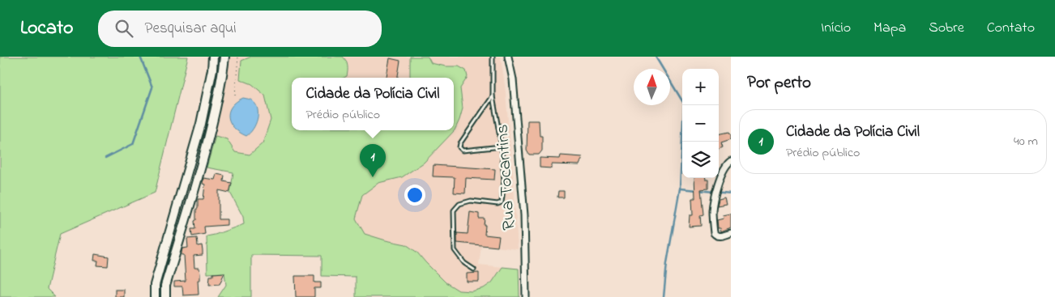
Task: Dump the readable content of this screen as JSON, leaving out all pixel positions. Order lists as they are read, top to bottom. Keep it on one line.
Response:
{"streets":{"street":["Rua Tocantins"]},"north":"top","page":{"header":"Locato","search":"Pesquisar aqui","nav":["Início","Mapa","Sobre","Contato"],"heading":"Por perto","map_buttons":["+","−"],"popup":["Cidade da Polícia Civil","Prédio público"],"list":[{"mark":"1","name":"Cidade da Polícia Civil","note":"Prédio público","value":"40 m"}],"pins":"1"}}
